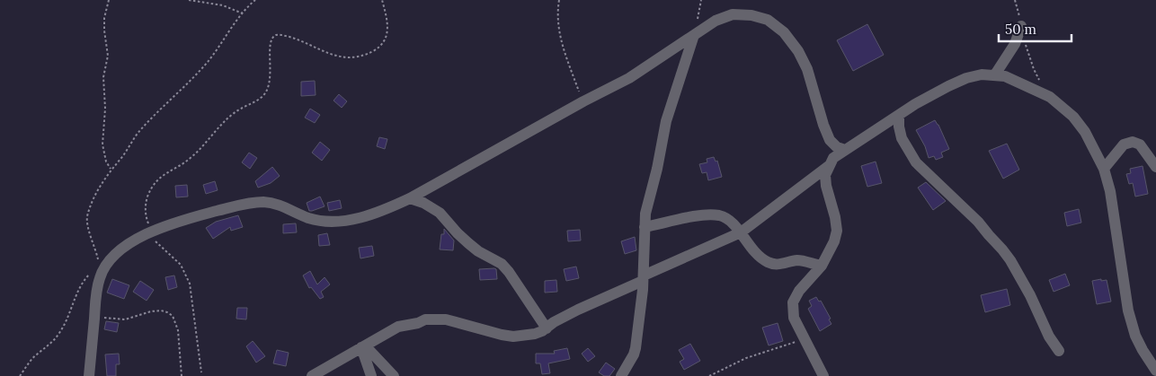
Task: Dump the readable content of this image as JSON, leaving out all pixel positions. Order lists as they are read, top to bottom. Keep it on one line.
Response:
{"scale_bar":"50 m"}
